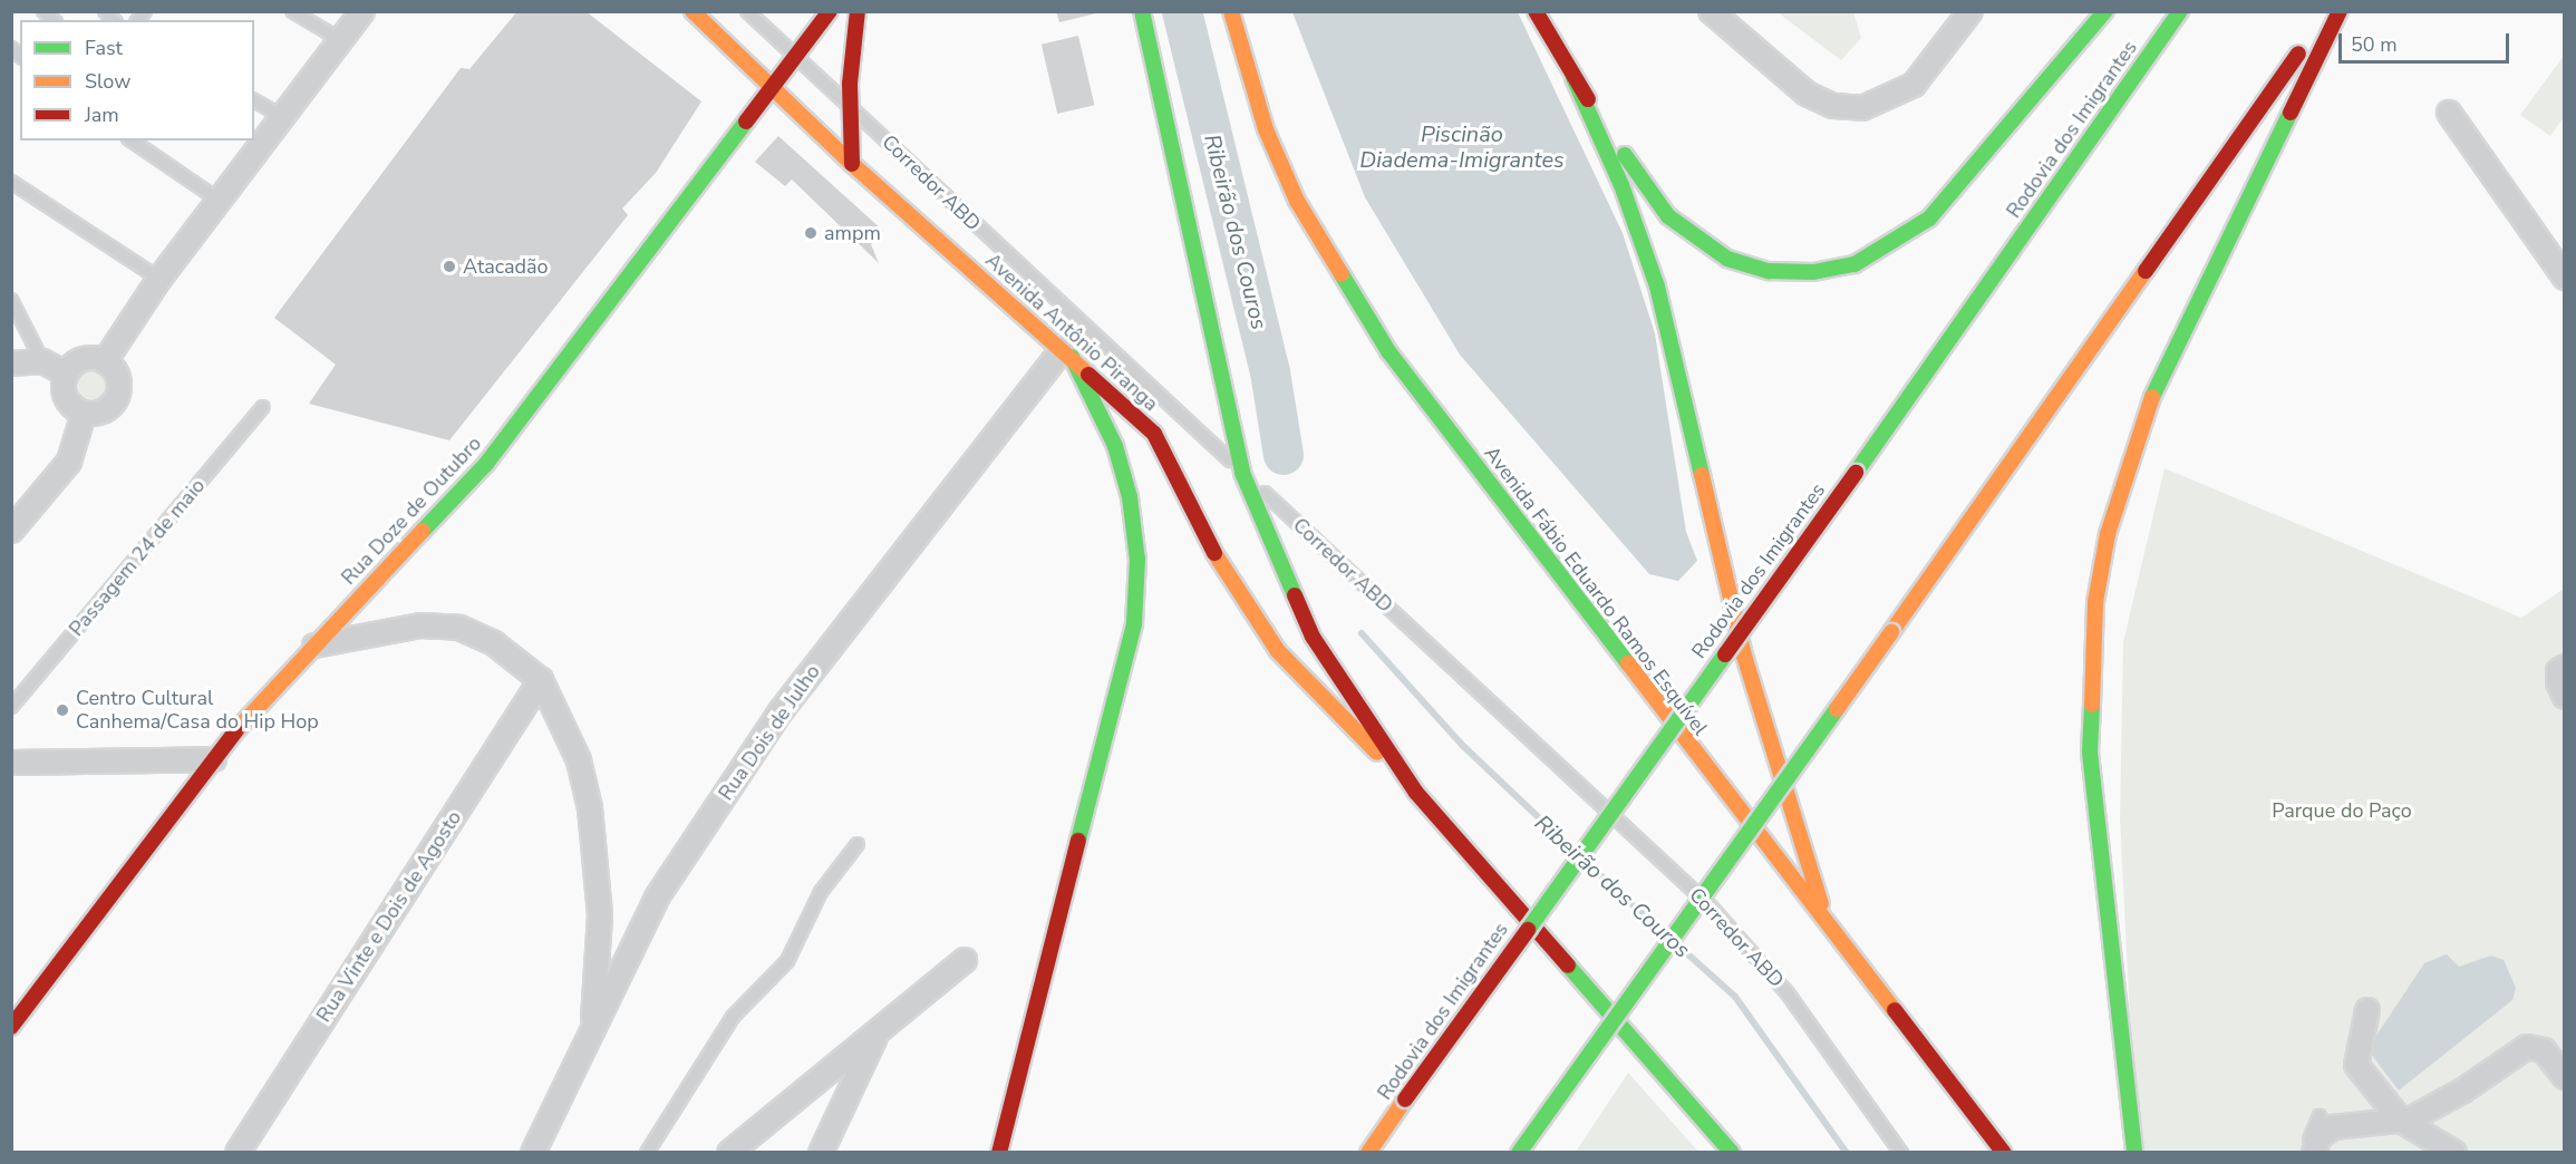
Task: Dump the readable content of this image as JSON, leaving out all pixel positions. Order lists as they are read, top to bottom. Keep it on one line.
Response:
{"streets":{"main road":["Rodovia dos Imigrantes","Avenida Antônio Piranga","Rua Doze de Outubro","Avenida Fábio Eduardo Ramos Esquível"],"street":["Rua Dois de Julho","Rua Vinte e Dois de Agosto"],"lane":["Corredor ABD","Passagem 24 de maio"]},"crossings":[["Corredor ABD","Rua Doze de Outubro"],["Avenida Antônio Piranga","Rua Doze de Outubro"],["Avenida Antônio Piranga","Rua Dois de Julho"]],"water":["Piscinão Diadema-Imigrantes","Ribeirão dos Couros"],"parks":["Parque do Paço"],"places":["ampm","Atacadão","Centro Cultural Canhema/Casa do Hip Hop"],"legend":["Fast","Slow","Jam"],"scale_bar":"50 m"}
